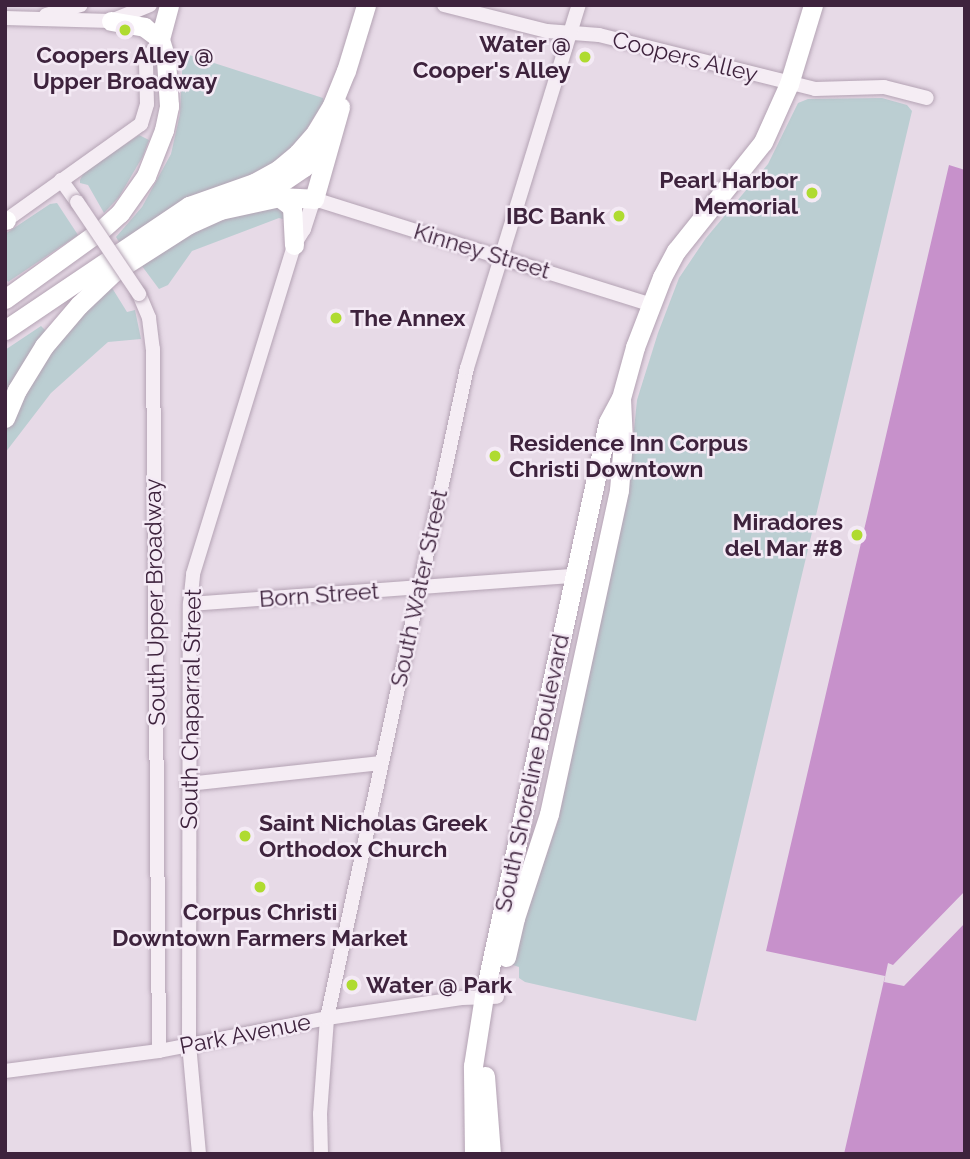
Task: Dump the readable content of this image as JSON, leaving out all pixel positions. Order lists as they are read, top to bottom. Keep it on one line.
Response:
{"streets":{"main road":["South Shoreline Boulevard"],"street":["Coopers Alley","Kinney Street","South Water Street","Born Street","South Upper Broadway","South Chaparral Street","Park Avenue"]},"crossings":[["Coopers Alley","South Water Street"],["Coopers Alley","South Shoreline Boulevard"],["Kinney Street","South Water Street"],["Kinney Street","South Chaparral Street"],["Kinney Street","South Shoreline Boulevard"],["South Water Street","Born Street"],["South Water Street","Park Avenue"],["Born Street","South Chaparral Street"],["Born Street","South Shoreline Boulevard"],["South Upper Broadway","Park Avenue"],["South Chaparral Street","Park Avenue"],["South Shoreline Boulevard","Park Avenue"]],"places":["Coopers Alley @ Upper Broadway","Water @ Cooper's Alley","Pearl Harbor Memorial","IBC Bank","The Annex","Residence Inn Corpus Christi Downtown","Miradores del Mar #8","Saint Nicholas Greek Orthodox Church","Corpus Christi Downtown Farmers Market","Water @ Park"]}
